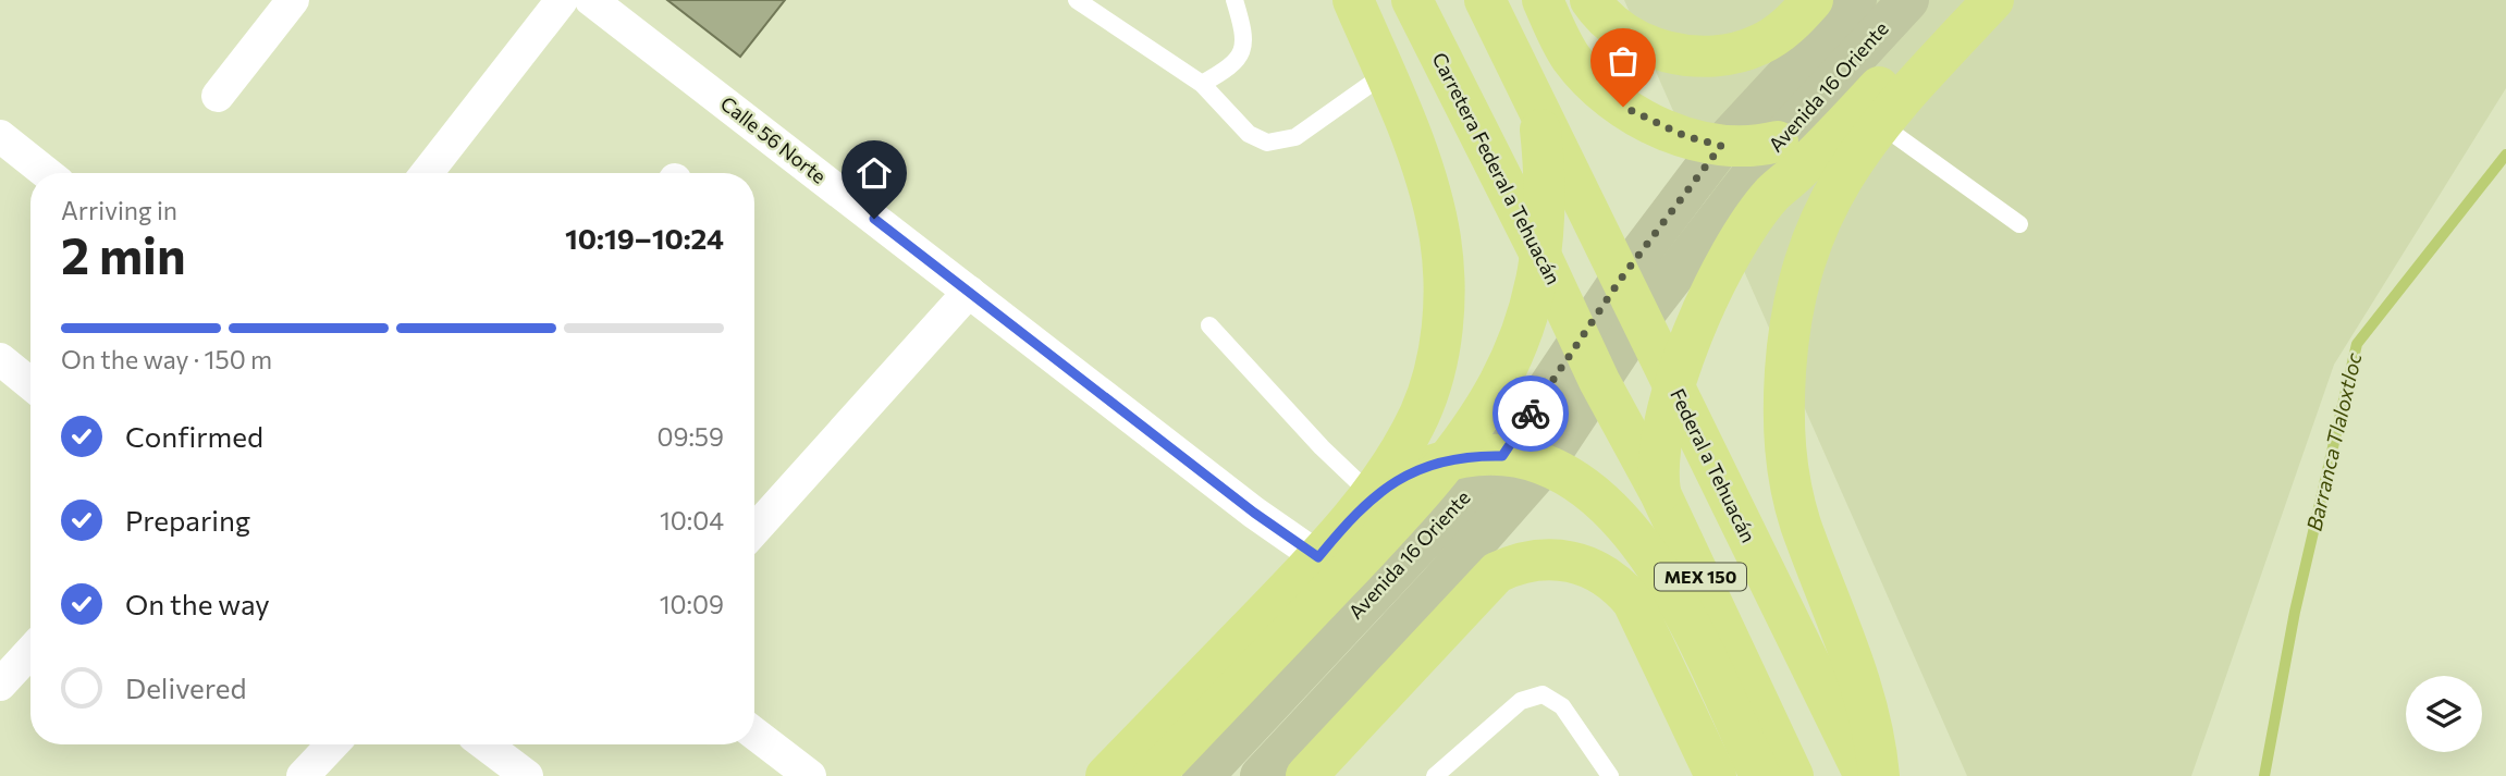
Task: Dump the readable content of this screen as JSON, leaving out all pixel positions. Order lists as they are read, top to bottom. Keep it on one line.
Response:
{"streets":{"main road":["Avenida 16 Oriente","Carretera Federal a Tehuacán","Federal a Tehuacán","MEX 150"],"street":["Calle 56 Norte"]},"crossings":[["Avenida 16 Oriente","Carretera Federal a Tehuacán"],["Avenida 16 Oriente","Federal a Tehuacán"],["Avenida 16 Oriente","MEX 150"],["Carretera Federal a Tehuacán","MEX 150"],["Federal a Tehuacán","MEX 150"]],"water":["Barranca Tlaloxtloc"],"page":{"heading":["2 min","Arriving in","10:19–10:24"],"bar":"On the way · 150 m","list":[["Confirmed","09:59"],["Preparing","10:04"],["On the way","10:09"],"Delivered"]}}
